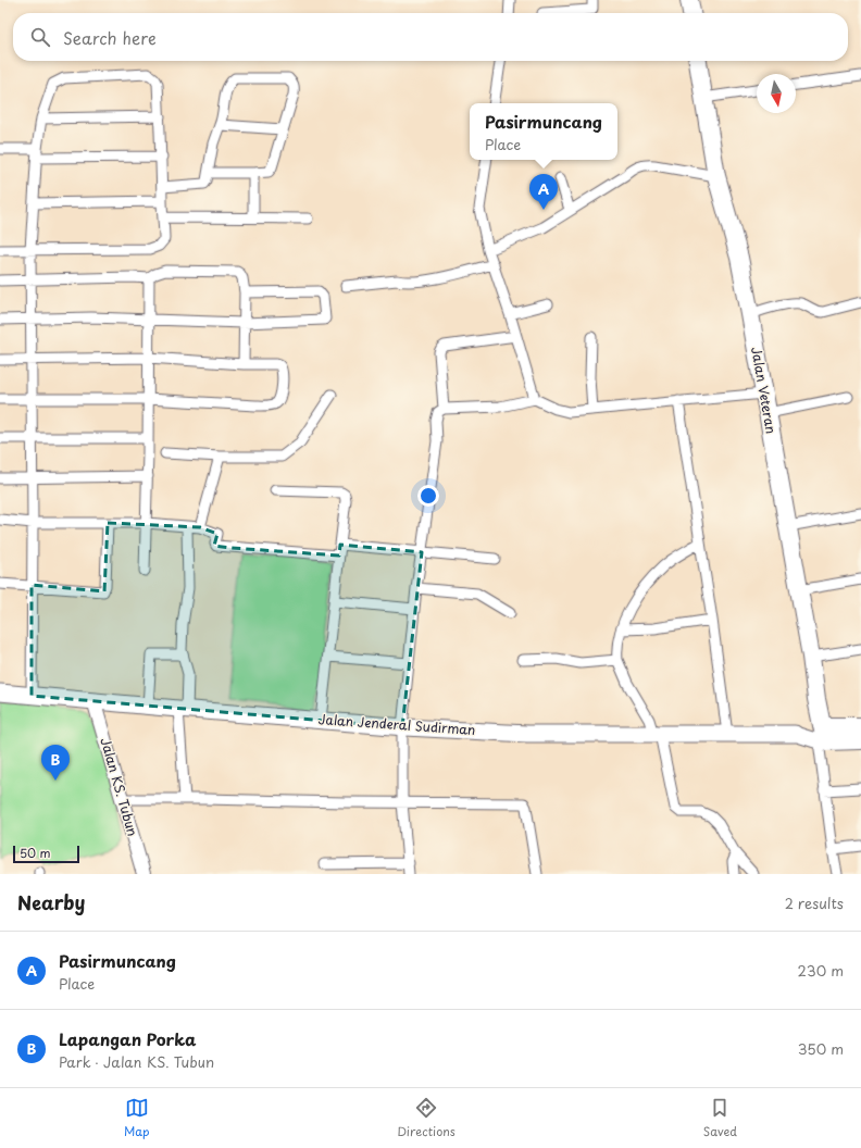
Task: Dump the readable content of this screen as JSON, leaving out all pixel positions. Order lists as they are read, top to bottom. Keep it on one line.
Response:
{"streets":{"highway":["Jalan Veteran"],"main road":["Jalan Jenderal Sudirman"],"street":["Jalan KS. Tubun"]},"crossings":[["Jalan Jenderal Sudirman","Jalan KS. Tubun"]],"scale_bar":"50 m","north":"bottom","page":{"search":"Search here","popup":["Pasirmuncang","Place"],"pins":["A","B"],"scale":"50 m","heading":["Nearby","2 results"],"list":[{"mark":"A","name":"Pasirmuncang","note":"Place","value":"230 m"},{"mark":"B","name":"Lapangan Porka","note":"Park · Jalan KS. Tubun","value":"350 m"}],"nav":["Map","Directions","Saved"]}}
